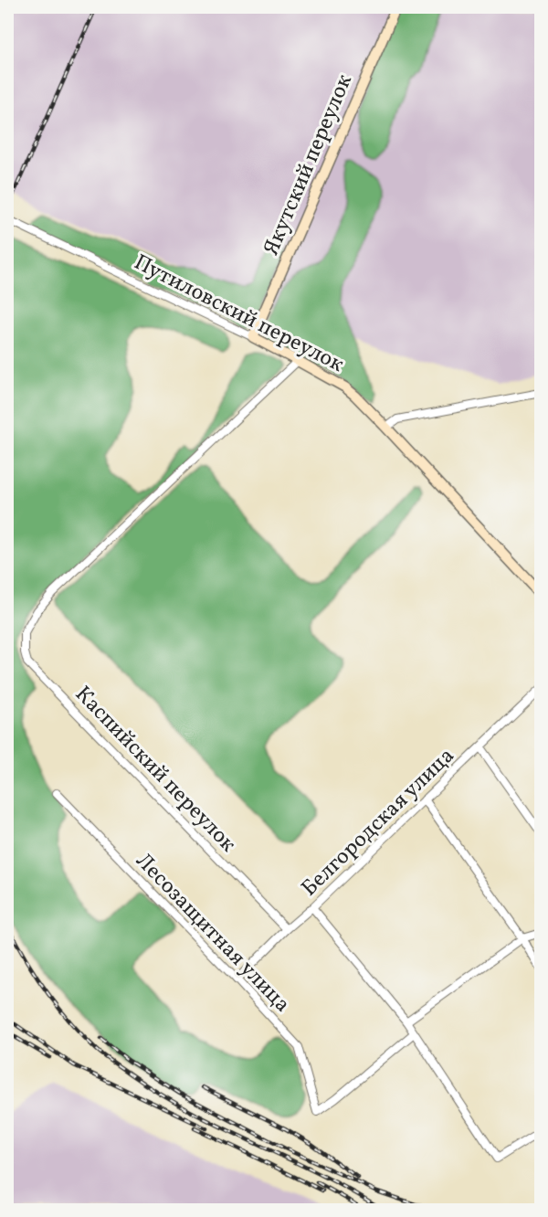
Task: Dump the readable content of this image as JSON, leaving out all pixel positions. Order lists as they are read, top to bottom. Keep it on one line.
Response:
{"streets":{"main road":["Якутский переулок","Путиловский переулок"],"street":["Каспийский переулок","Белгородская улица","Лесозащитная улица"]},"crossings":[["Якутский переулок","Путиловский переулок"],["Путиловский переулок","Каспийский переулок"],["Каспийский переулок","Белгородская улица"],["Белгородская улица","Лесозащитная улица"]]}
